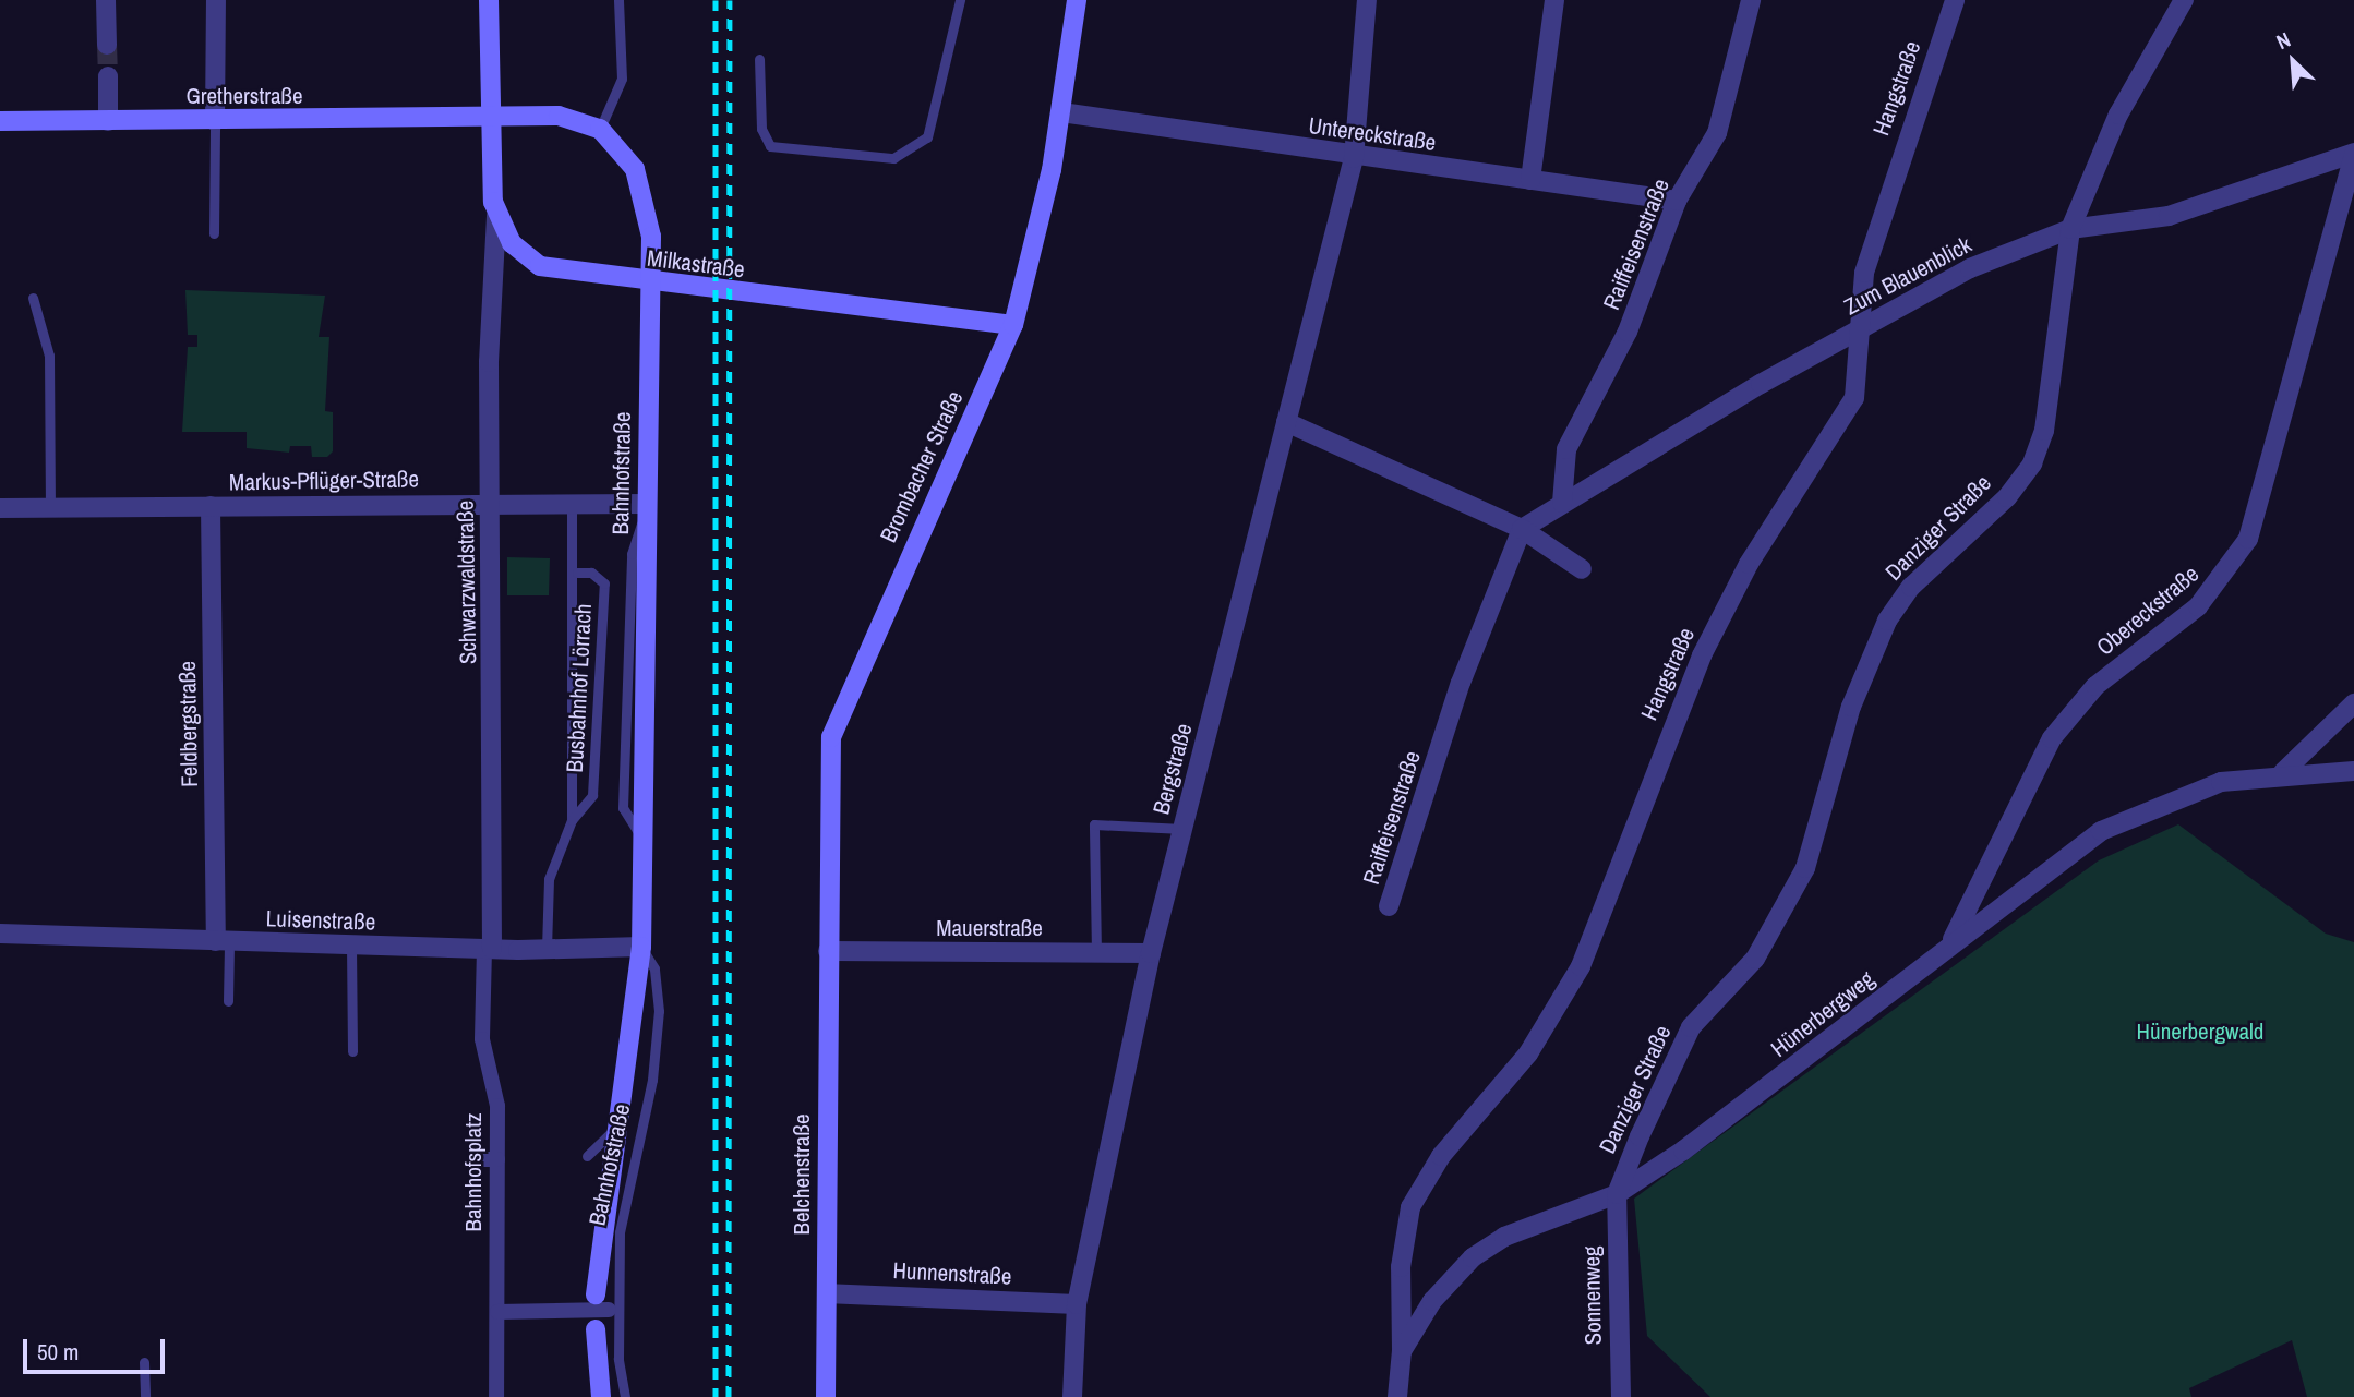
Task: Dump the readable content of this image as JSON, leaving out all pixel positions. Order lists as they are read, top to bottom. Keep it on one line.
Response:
{"streets":{"main road":["Gretherstraße","Milkastraße","Brombacher Straße","Bahnhofstraße","Belchenstraße"],"street":["Hangstraße","Untereckstraße","Raiffeisenstraße","Zum Blauenblick","Markus-Pflüger-Straße","Danziger Straße","Schwarzwaldstraße","Obereckstraße","Feldbergstraße","Bergstraße","Luisenstraße","Mauerstraße","Hünerbergweg","Bahnhofsplatz","Hunnenstraße","Sonnenweg"],"lane":["Busbahnhof Lörrach"]},"crossings":[["Hangstraße","Zum Blauenblick"],["Hangstraße","Hünerbergweg"],["Untereckstraße","Raiffeisenstraße"],["Untereckstraße","Brombacher Straße"],["Untereckstraße","Bergstraße"],["Raiffeisenstraße","Zum Blauenblick"],["Milkastraße","Brombacher Straße"],["Milkastraße","Schwarzwaldstraße"],["Zum Blauenblick","Danziger Straße"],["Zum Blauenblick","Obereckstraße"],["Brombacher Straße","Mauerstraße"],["Brombacher Straße","Belchenstraße"],["Bahnhofstraße","Markus-Pflüger-Straße"],["Bahnhofstraße","Luisenstraße"],["Markus-Pflüger-Straße","Schwarzwaldstraße"],["Markus-Pflüger-Straße","Busbahnhof Lörrach"],["Markus-Pflüger-Straße","Feldbergstraße"],["Danziger Straße","Hünerbergweg"],["Danziger Straße","Sonnenweg"],["Schwarzwaldstraße","Luisenstraße"],["Schwarzwaldstraße","Bahnhofsplatz"],["Obereckstraße","Hünerbergweg"],["Busbahnhof Lörrach","Luisenstraße"],["Feldbergstraße","Luisenstraße"],["Bergstraße","Mauerstraße"],["Bergstraße","Hunnenstraße"],["Luisenstraße","Bahnhofsplatz"],["Mauerstraße","Belchenstraße"],["Hünerbergweg","Sonnenweg"],["Belchenstraße","Hunnenstraße"]],"parks":["Hünerbergwald"],"scale_bar":"50 m","north":"top left"}
